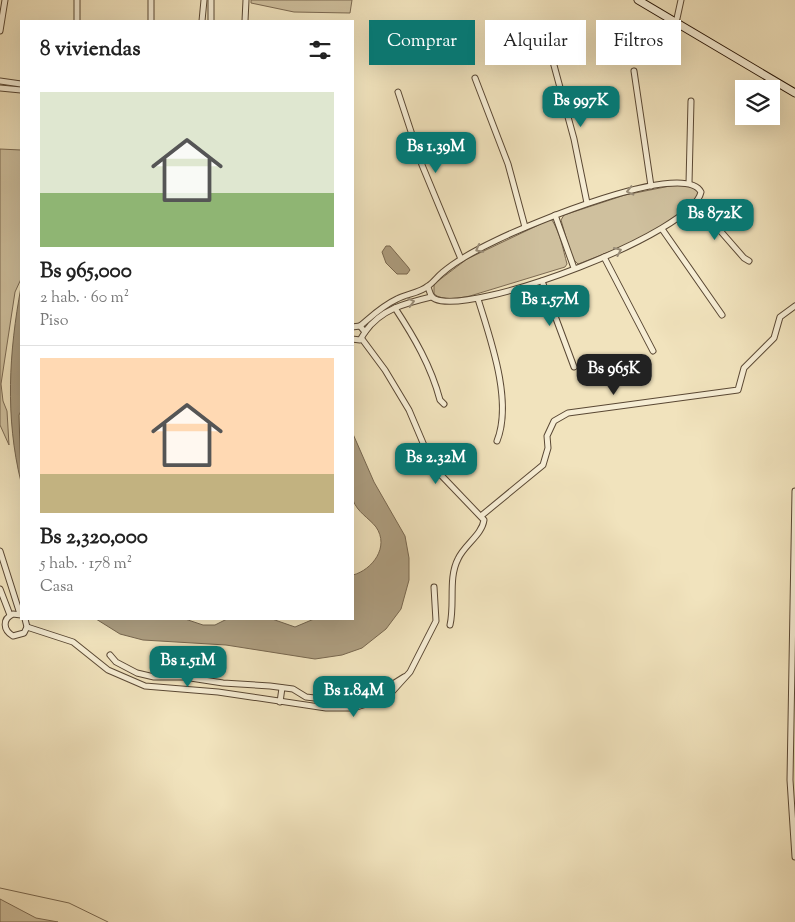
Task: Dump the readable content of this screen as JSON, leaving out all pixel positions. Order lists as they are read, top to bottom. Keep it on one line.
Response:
{"page":{"chip":["Comprar","Alquilar","Filtros"],"heading":"8 viviendas","list":[{"name":"Bs 965,000","note":"2 hab. · 60 m² · Piso"},{"name":"Bs 2,320,000","note":"5 hab. · 178 m² · Casa"}],"price":["Bs 997K","Bs 1.39M","Bs 872K","Bs 1.57M","Bs 965K","Bs 2.32M","Bs 1.51M","Bs 1.84M"]}}
